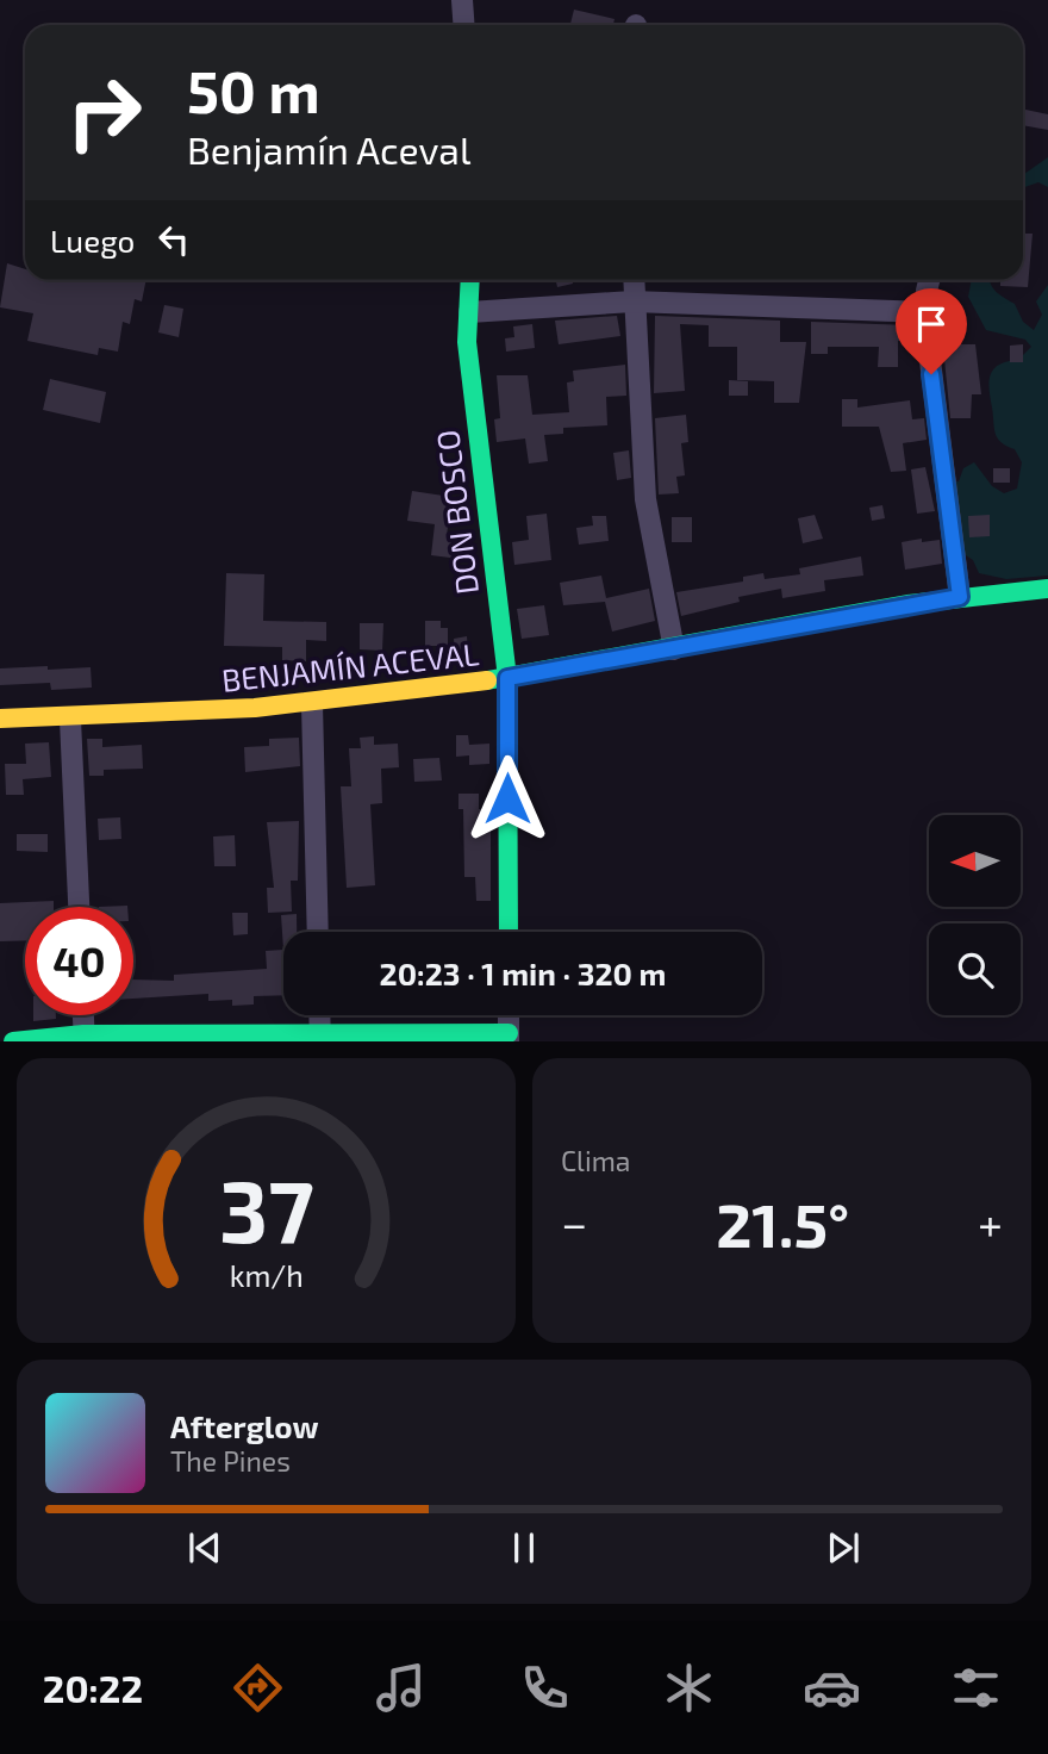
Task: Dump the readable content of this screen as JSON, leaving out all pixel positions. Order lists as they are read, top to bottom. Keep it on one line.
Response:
{"streets":{"street":["DON BOSCO","BENJAMÍN ACEVAL"]},"crossings":[["DON BOSCO","BENJAMÍN ACEVAL"]],"north":"left","page":{"turn":["50 m","Benjamín Aceval"],"then":"Luego","limit":"40","trip":"20:23 · 1 min · 320 m","tile":"Clima","heat":["−","21.5°","+"],"song":["Afterglow","The Pines"],"tabs":"20:22","gauge":["37","km/h"]}}
